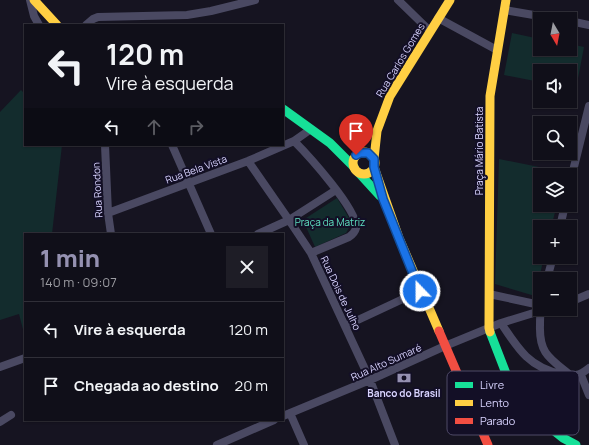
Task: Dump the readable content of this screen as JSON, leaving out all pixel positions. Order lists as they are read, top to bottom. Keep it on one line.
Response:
{"streets":{"main road":["Rua Carlos Gomes","Praça Mário Batista"],"street":["Rua Bela Vista","Rua Rondon","Rua Dois de Julho","Rua Alto Sumaré"]},"crossings":[["Praça Mário Batista","Rua Alto Sumaré"],["Rua Bela Vista","Rua Rondon"],["Rua Bela Vista","Rua Dois de Julho"],["Rua Dois de Julho","Rua Alto Sumaré"]],"parks":["Praça da Matriz"],"places":{"bank":["Banco do Brasil"]},"legend":["Livre","Lento","Parado"],"north":"bottom","page":{"map_buttons":["+","−"],"turn":["120 m","Vire à esquerda"],"heading":["1 min","140 m · 09:07"],"list":[{"name":"Vire à esquerda","value":"120 m"},{"name":"Chegada ao destino","value":"20 m"}]}}
